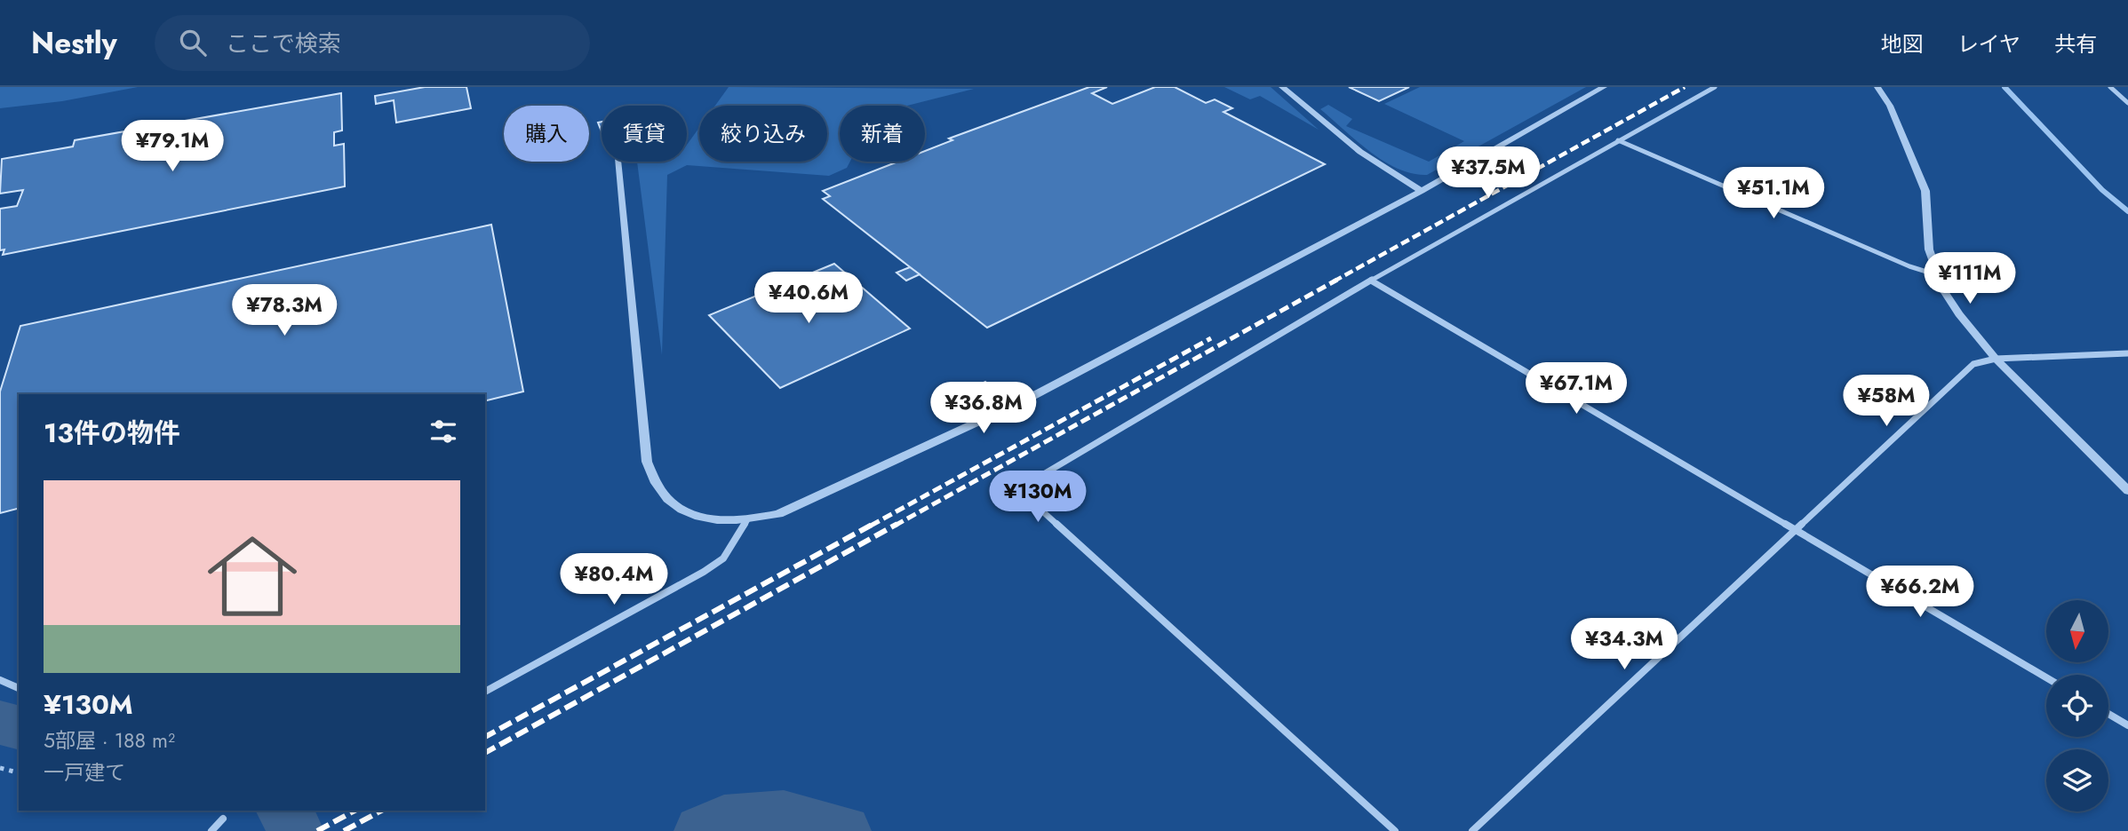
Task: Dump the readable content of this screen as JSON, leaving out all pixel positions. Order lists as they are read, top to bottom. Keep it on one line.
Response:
{"north":"bottom","page":{"header":"Nestly","search":"ここで検索","nav":["地図","レイヤ","共有"],"chip":["購入","賃貸","絞り込み","新着"],"price":["¥79.1M","¥37.5M","¥51.1M","¥111M","¥40.6M","¥78.3M","¥67.1M","¥58M","¥36.8M","¥130M","¥80.4M","¥66.2M","¥34.3M"],"heading":"13件の物件","list":[{"name":"¥130M","note":"5部屋 · 188 m² · 一戸建て"}]}}
